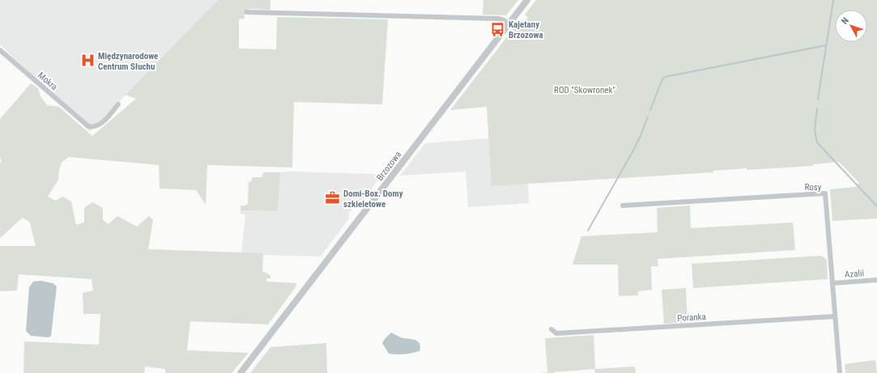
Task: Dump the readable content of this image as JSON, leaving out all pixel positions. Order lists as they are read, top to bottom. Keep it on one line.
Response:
{"streets":{"street":["Mokra","Brzozowa","Rosy","Azalii","Poranka"]},"crossings":[["Rosy","Azalii"],["Rosy","Poranka"]],"parks":["ROD \"Skowronek\""],"places":{"bus stop":["Kajetany Brzozowa"],"hospital":["Międzynarodowe Centrum Słuchu"],"office":["Domi-Box. Domy szkieletowe"]},"north":"top left"}
